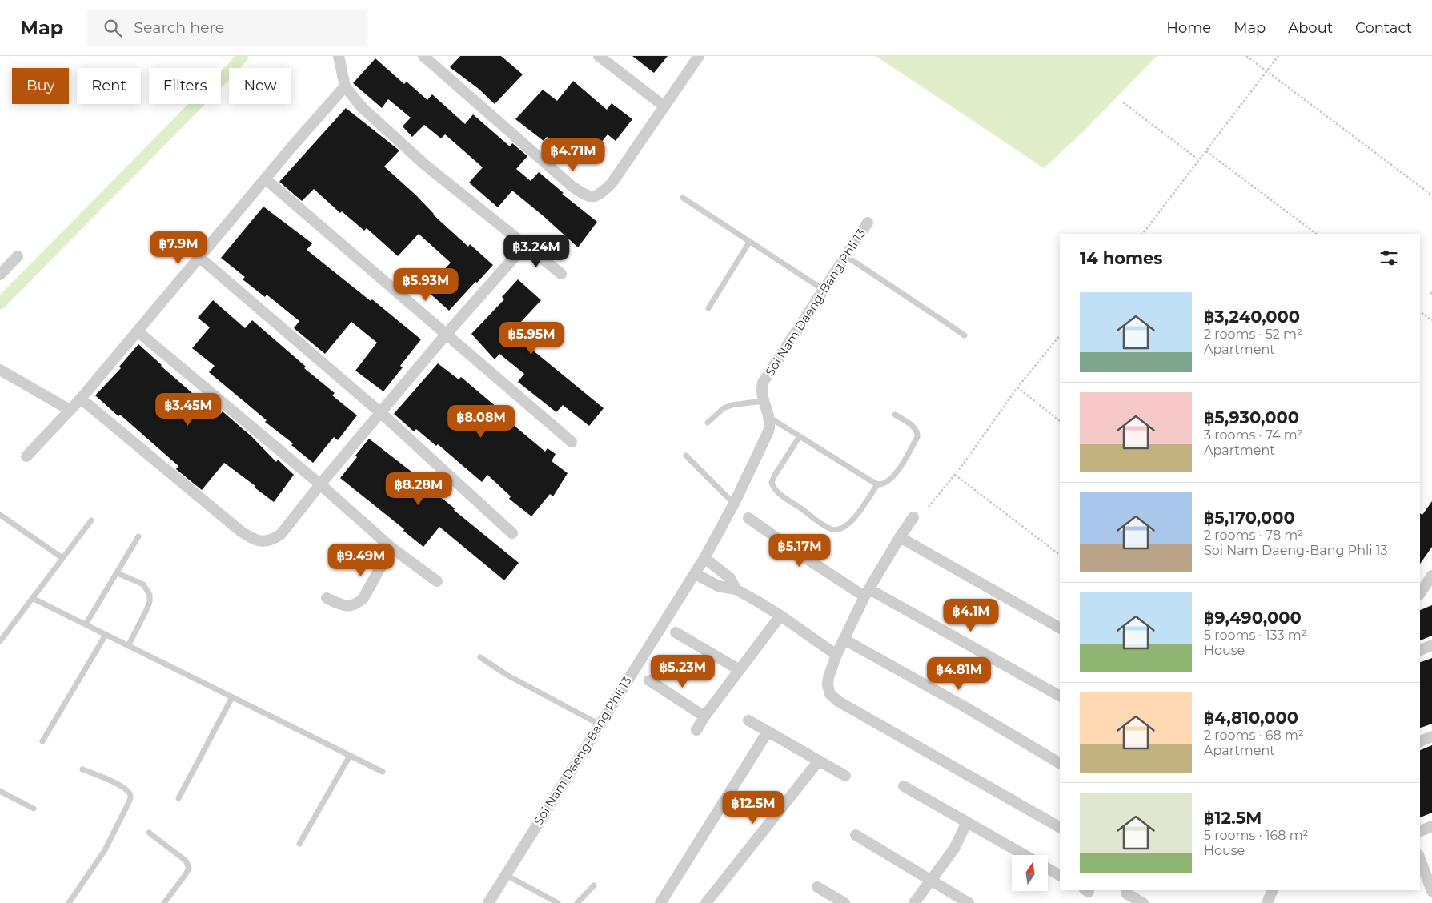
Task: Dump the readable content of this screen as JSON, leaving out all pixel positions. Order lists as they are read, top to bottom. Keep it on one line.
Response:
{"streets":{"street":["Soi Nam Daeng-Bang Phli 13"]},"north":"top","page":{"header":"Map","search":"Search here","nav":["Home","Map","About","Contact"],"chip":["Buy","Rent","Filters","New"],"price":["฿4.71M","฿7.9M","฿3.24M","฿5.93M","฿5.95M","฿3.45M","฿8.08M","฿8.28M","฿5.17M","฿9.49M","฿4.1M","฿5.23M","฿4.81M","฿12.5M"],"heading":"14 homes","list":[{"name":"฿3,240,000","note":"2 rooms · 52 m² · Apartment"},{"name":"฿5,930,000","note":"3 rooms · 74 m² · Apartment"},{"name":"฿5,170,000","note":"2 rooms · 78 m² · Soi Nam Daeng-Bang Phli 13"},{"name":"฿9,490,000","note":"5 rooms · 133 m² · House"},{"name":"฿4,810,000","note":"2 rooms · 68 m² · Apartment"},{"name":"฿12.5M","note":"5 rooms · 168 m² · House"}]}}
